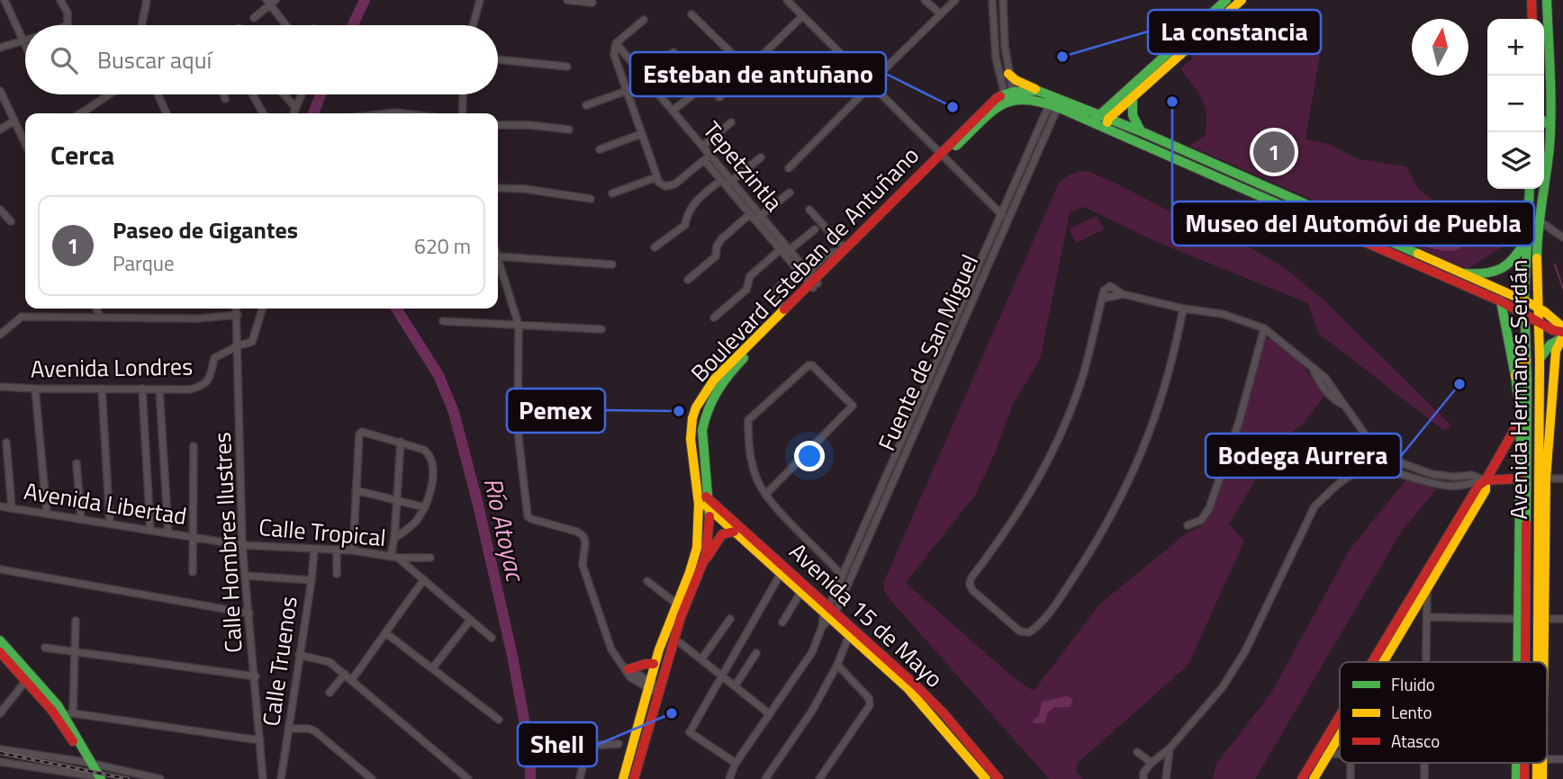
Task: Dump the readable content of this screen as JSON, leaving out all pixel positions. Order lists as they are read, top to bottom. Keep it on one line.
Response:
{"streets":{"main road":["Boulevard Esteban de Antuñano","Avenida Hermanos Serdán","Avenida 15 de Mayo"],"street":["Tepetzintla","Fuente de San Miguel","Avenida Londres","Avenida Libertad","Calle Tropical","Calle Hombres Ilustres","Calle Truenos"]},"crossings":[["Tepetzintla","Boulevard Esteban de Antuñano"],["Boulevard Esteban de Antuñano","Avenida 15 de Mayo"],["Fuente de San Miguel","Avenida 15 de Mayo"],["Avenida Londres","Calle Hombres Ilustres"],["Avenida Libertad","Calle Tropical"],["Avenida Libertad","Calle Hombres Ilustres"],["Calle Tropical","Calle Hombres Ilustres"],["Calle Tropical","Calle Truenos"]],"water":["Río Atoyac"],"places":["La constancia","Museo del Automóvi de Puebla","Esteban de antuñano","Bodega Aurrera","Pemex","Shell"],"legend":["Fluido","Lento","Atasco"],"north":"top","page":{"map_buttons":["+","−"],"search":"Buscar aquí","heading":"Cerca","pins":"1","list":[{"mark":"1","name":"Paseo de Gigantes","note":"Parque","value":"620 m"}]}}
